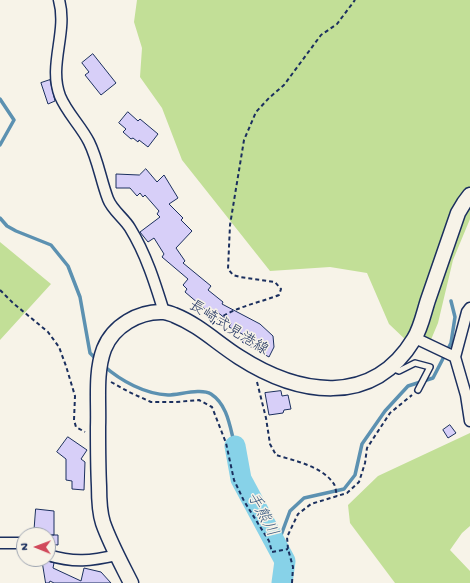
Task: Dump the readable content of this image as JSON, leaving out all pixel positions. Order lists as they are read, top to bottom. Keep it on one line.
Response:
{"streets":{"main road":["長崎式見港線"]},"water":["手熊川"],"north":"left"}
